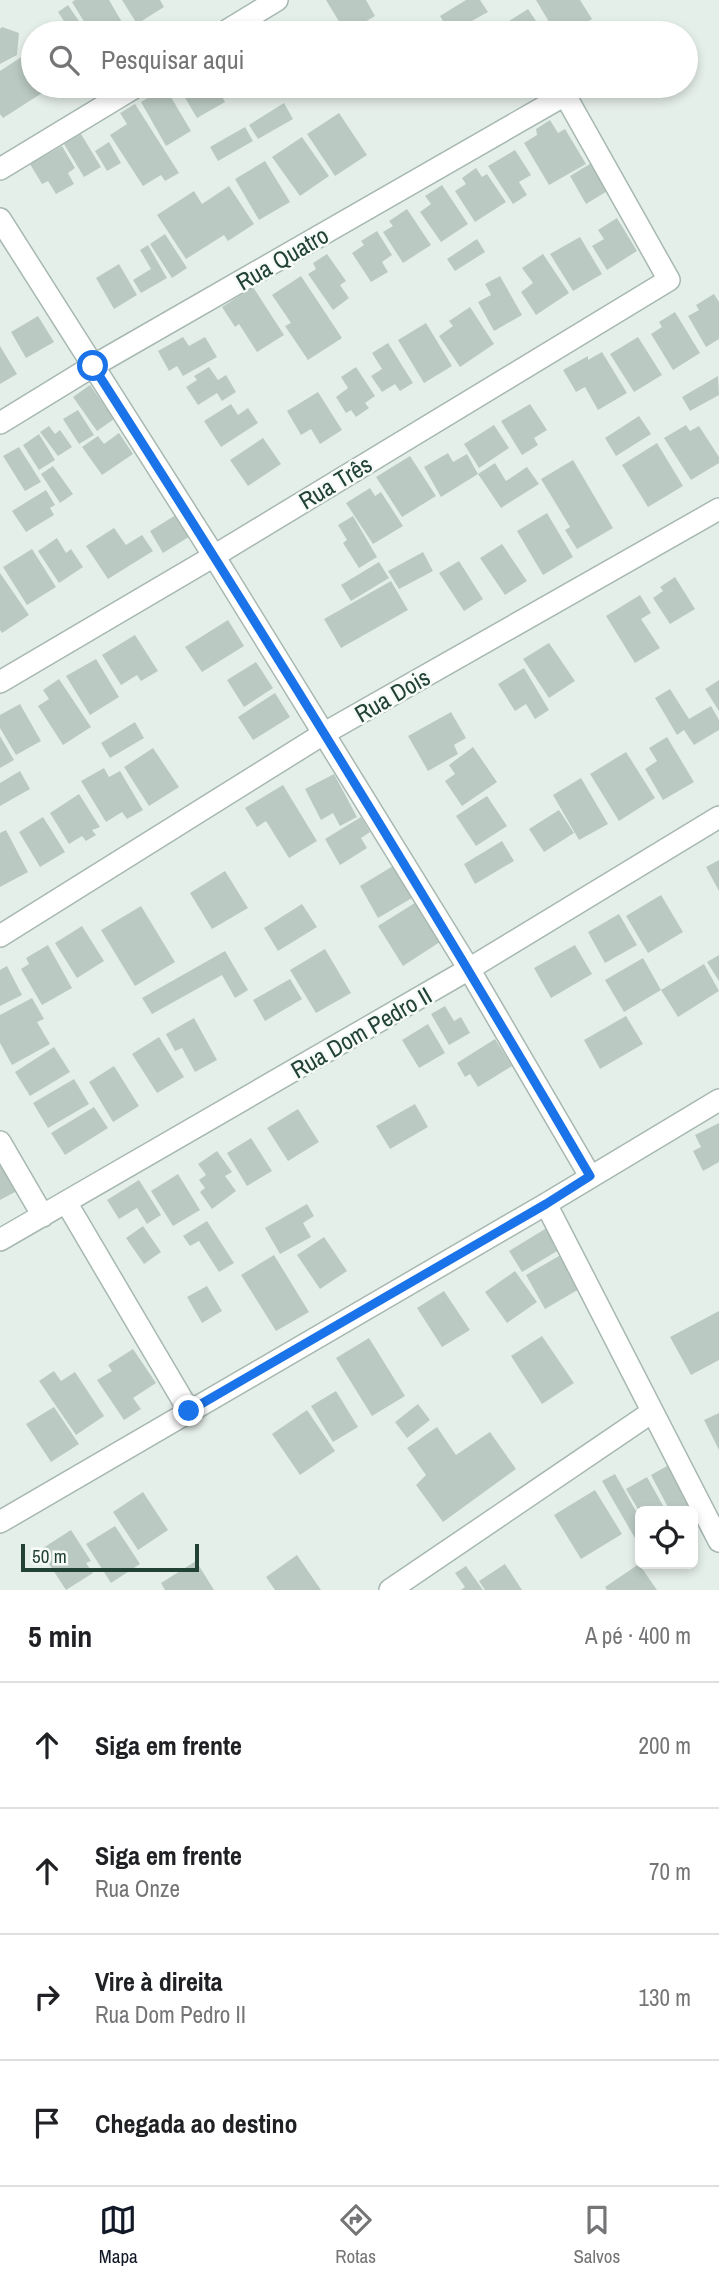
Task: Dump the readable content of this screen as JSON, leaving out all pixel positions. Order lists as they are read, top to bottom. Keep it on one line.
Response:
{"streets":{"street":["Rua Quatro","Rua Três","Rua Dois","Rua Dom Pedro II"]},"crossings":[["Rua Quatro","Rua Três"]],"scale_bar":"50 m","page":{"search":"Pesquisar aqui","scale":"50 m","heading":["5 min","A pé · 400 m"],"list":[["Siga em frente","200 m"],["Siga em frente","Rua Onze","70 m"],["Vire à direita","Rua Dom Pedro II","130 m"],"Chegada ao destino"],"nav":["Mapa","Rotas","Salvos"]}}
